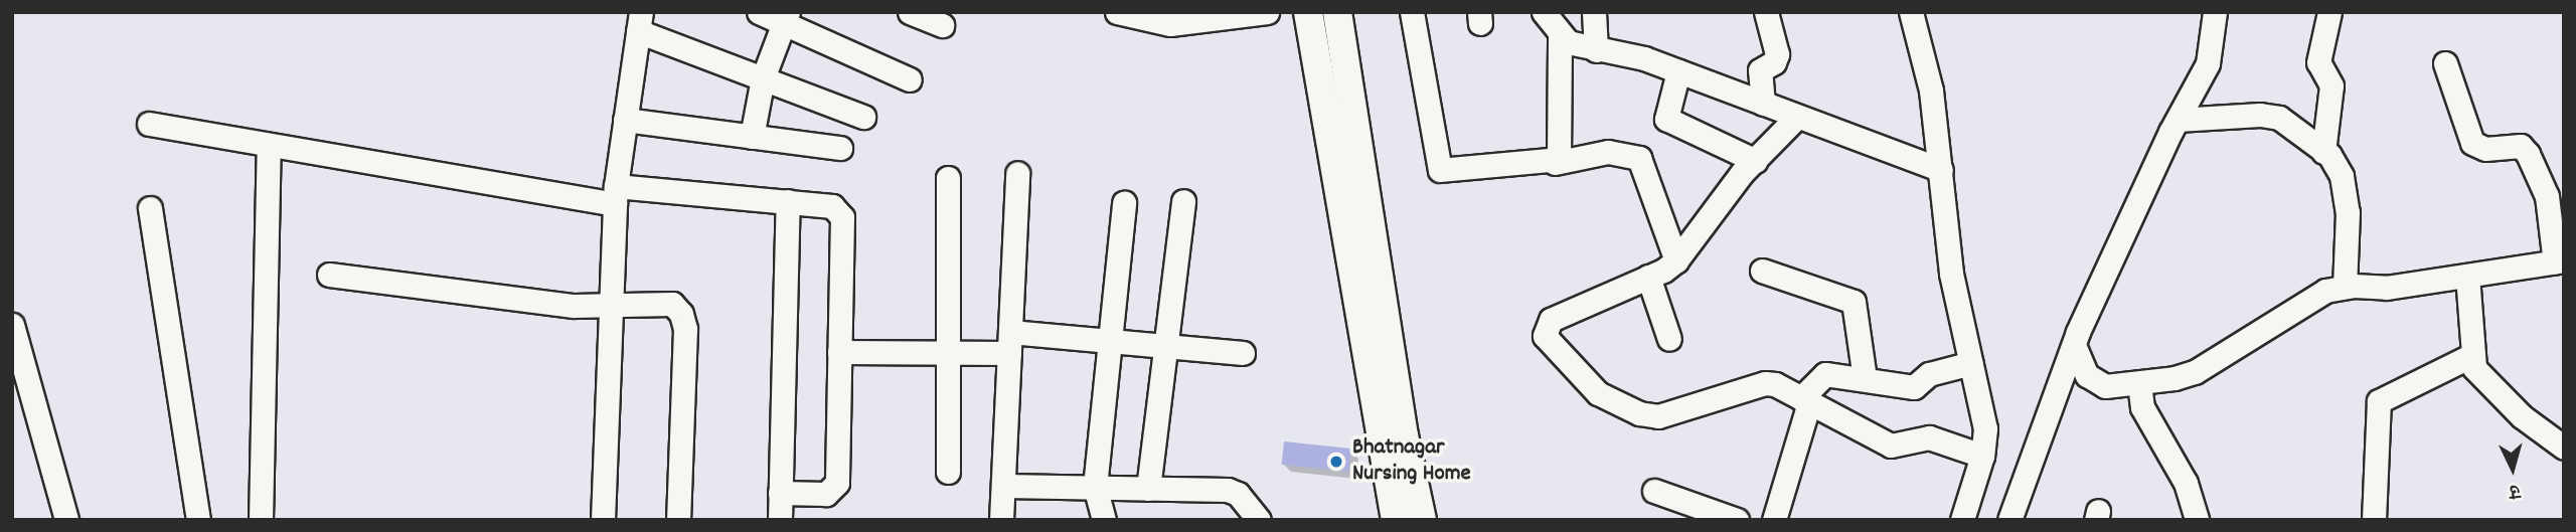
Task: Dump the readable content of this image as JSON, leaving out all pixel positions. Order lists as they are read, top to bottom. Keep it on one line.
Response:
{"places":["Bhatnagar Nursing Home"],"north":"bottom"}
